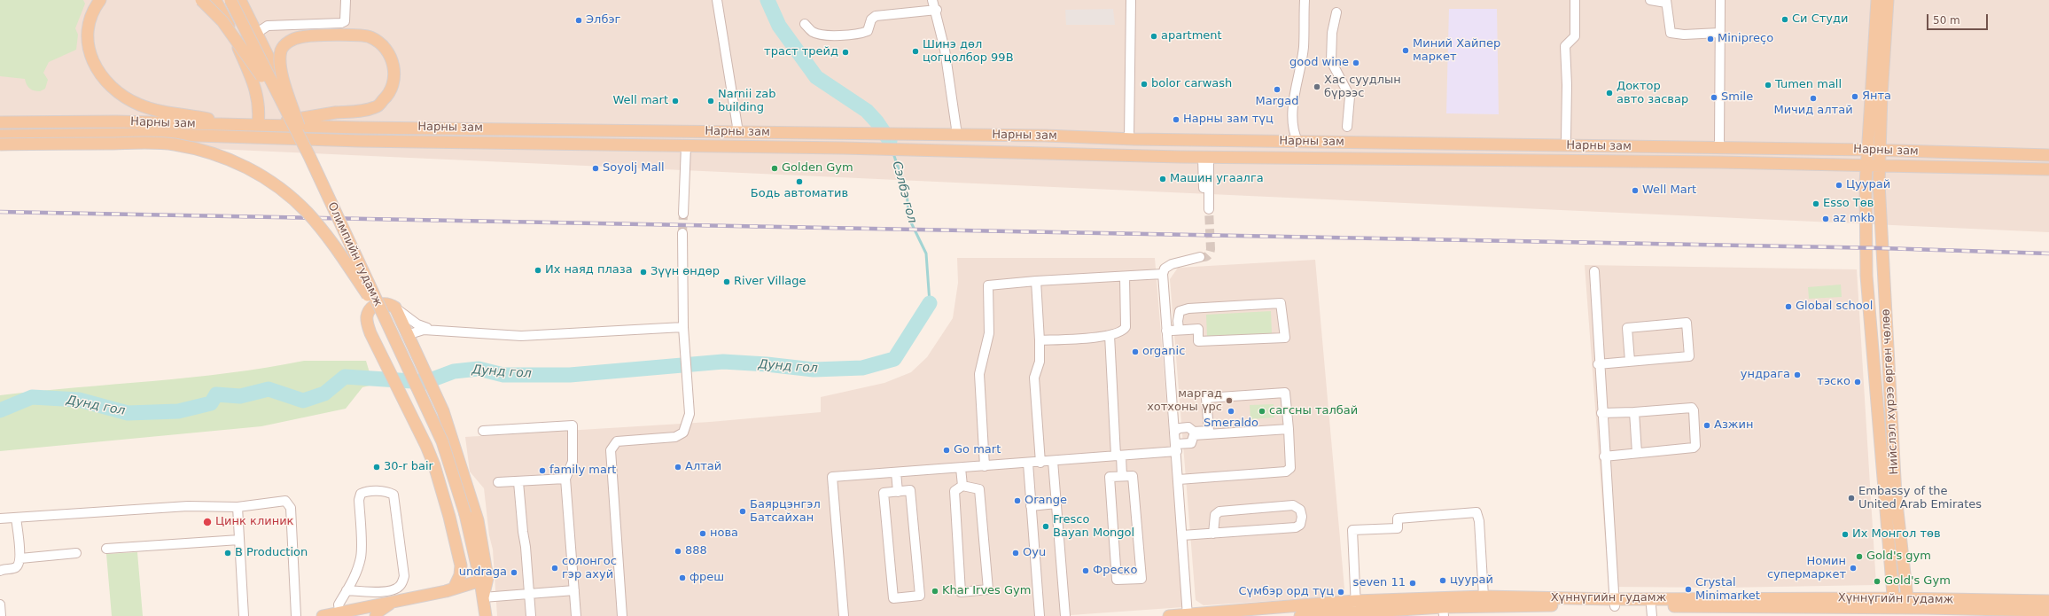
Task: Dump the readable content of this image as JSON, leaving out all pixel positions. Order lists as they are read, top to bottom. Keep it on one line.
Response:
{"streets":{"main road":["Нарны зам","Олимпийн гудамж","Нийслэл хүрээ өргөн чөлөө","Хүннүгийн гудамж"]},"crossings":[["Нарны зам","Нийслэл хүрээ өргөн чөлөө"],["Нийслэл хүрээ өргөн чөлөө","Хүннүгийн гудамж"]],"water":["Сэлбэ гол","Дунд гол"],"places":["Си Студи","Элбэг","apartment","Minipreço","Миний Хайпер маркет","Шинэ дөл цогцолбор 99В","траст трейд","good wine","bolor carwash","Tumen mall","Хас суудлын бүрээс","Margad","Доктор авто засвар","Янта","Smile","Мичид алтай","Well mart","Narnii zab building","Нарны зам түц","Soyolj Mall","Golden Gym","Машин угаалга","Бодь автоматив","Цуурай","Well Mart","Esso Төв","az mkb","Их наяд плаза","Зүүн өндөр","River Village","Global school","organic","ундрага","тэско","маргад хотхоны үрс","Smeraldo","сагсны талбай","Азжин","Go mart","30-r bair","Алтай","family mart","Embassy of the United Arab Emirates","Orange","Баярцэнгэл Батсайхан","Цинк клиник","Fresco Bayan Mongol","нова","Их Монгол төв","888","B Production","Oyu","Gold's gym","солонгос гэр ахуй","Номин супермаркет","Фреско","undraga","фреш","цуурай","Gold's Gym","seven 11","Crystal Minimarket","Khar Irves Gym","Сүмбэр орд түц"],"scale_bar":"50 m"}
